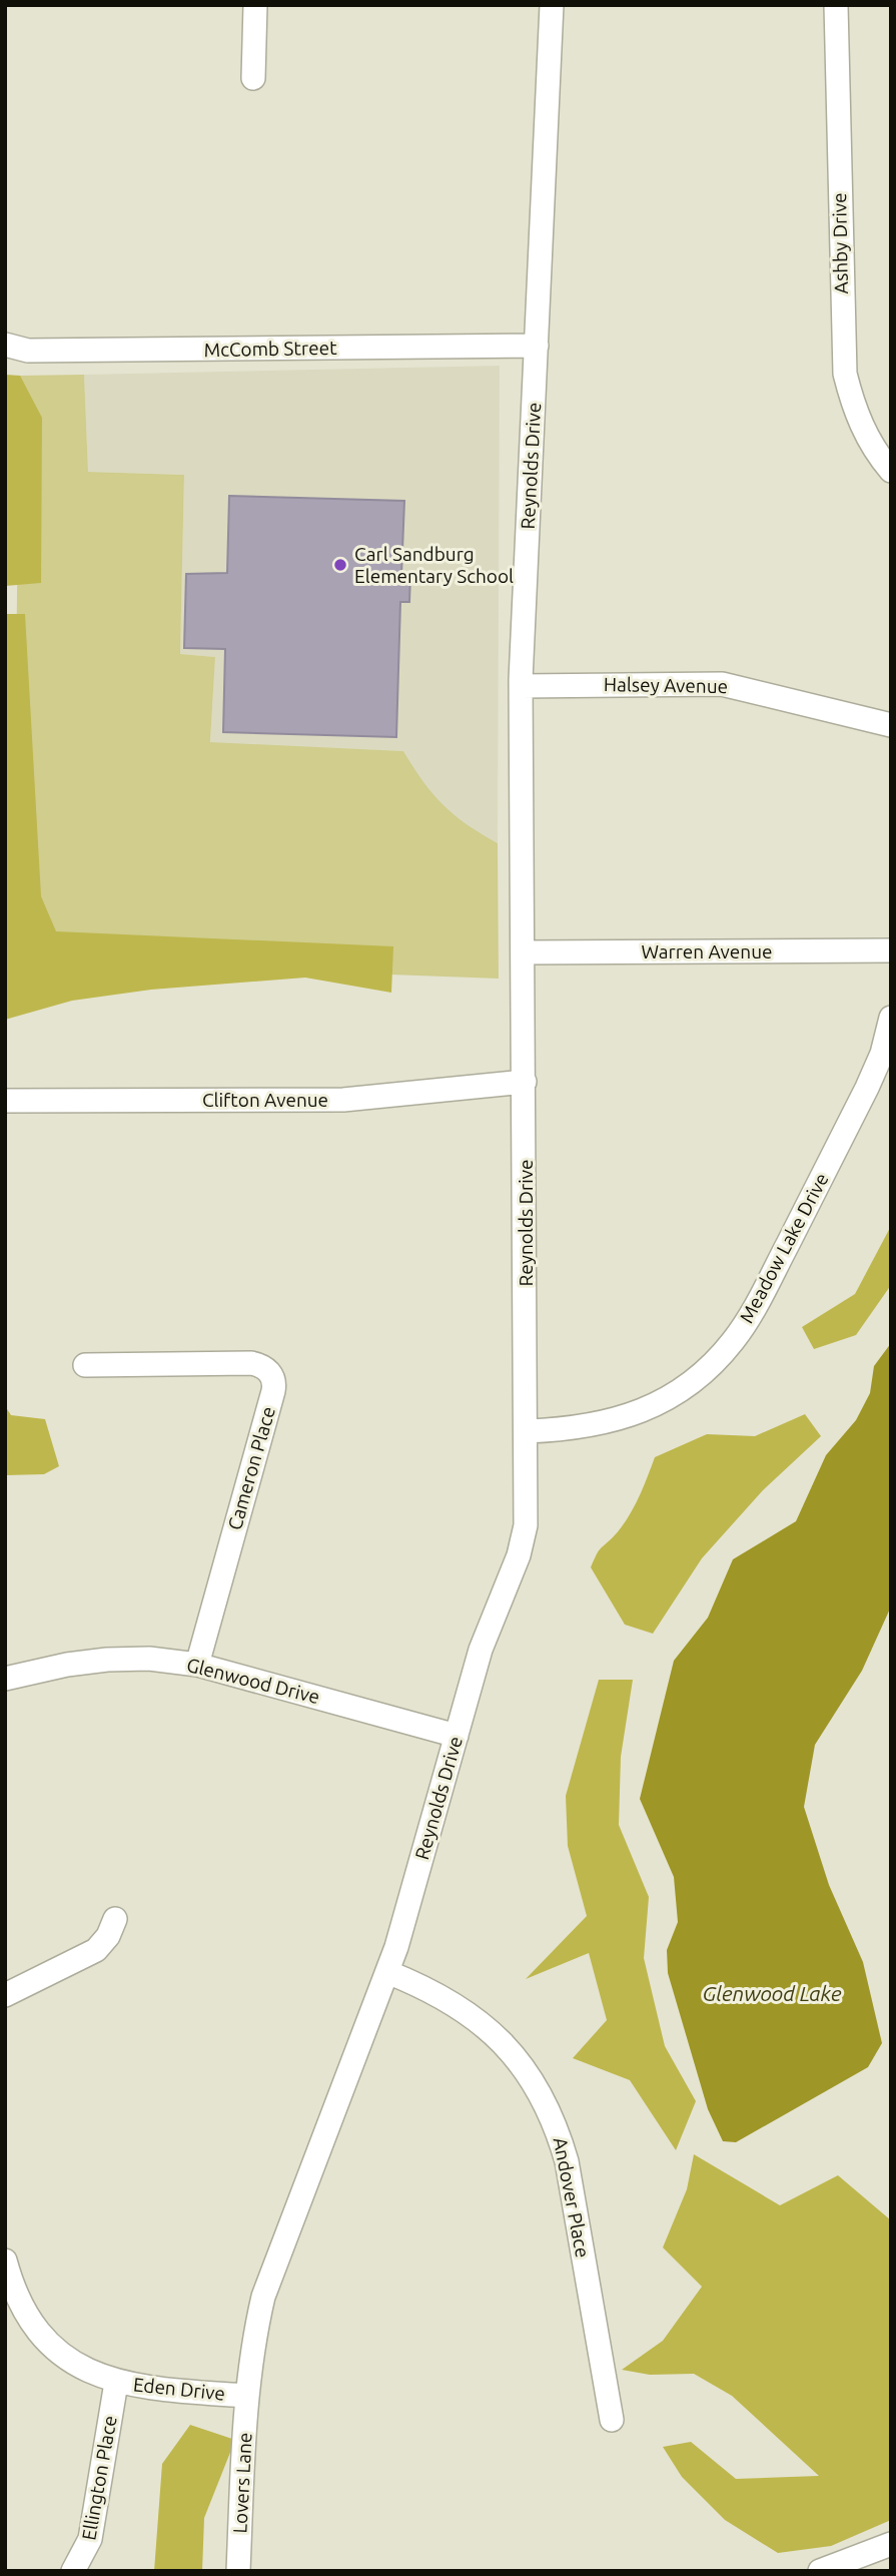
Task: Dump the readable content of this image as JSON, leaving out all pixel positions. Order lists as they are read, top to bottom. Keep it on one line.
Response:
{"streets":{"street":["Ashby Drive","McComb Street","Reynolds Drive","Halsey Avenue","Warren Avenue","Clifton Avenue","Meadow Lake Drive","Cameron Place","Glenwood Drive","Andover Place","Eden Drive","Ellington Place","Lovers Lane"]},"crossings":[["McComb Street","Reynolds Drive"],["Reynolds Drive","Halsey Avenue"],["Reynolds Drive","Warren Avenue"],["Reynolds Drive","Clifton Avenue"],["Reynolds Drive","Meadow Lake Drive"],["Reynolds Drive","Glenwood Drive"],["Reynolds Drive","Andover Place"],["Reynolds Drive","Eden Drive"],["Reynolds Drive","Lovers Lane"],["Cameron Place","Glenwood Drive"],["Eden Drive","Ellington Place"],["Eden Drive","Lovers Lane"]],"water":["Glenwood Lake"],"places":["Carl Sandburg Elementary School"]}
